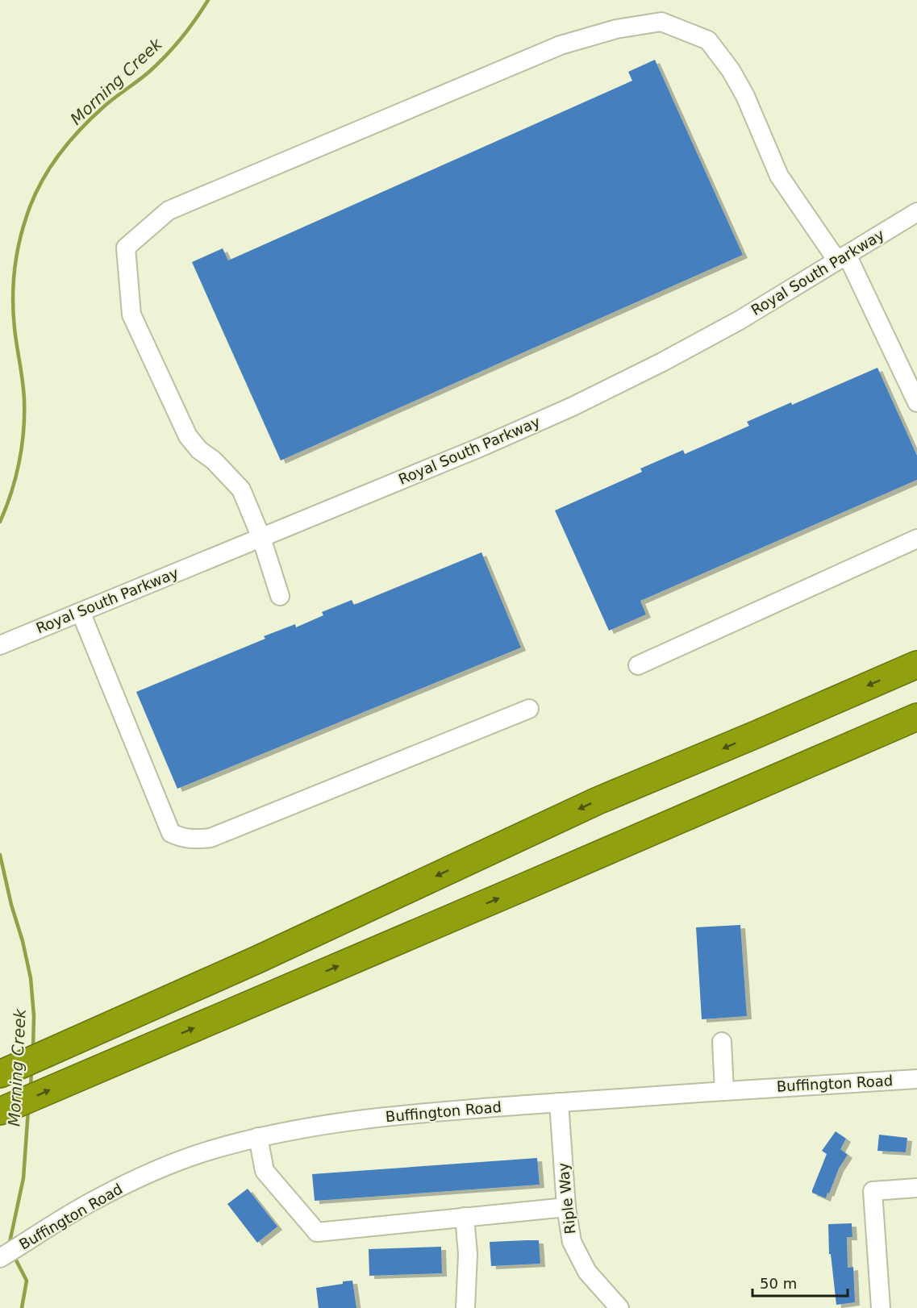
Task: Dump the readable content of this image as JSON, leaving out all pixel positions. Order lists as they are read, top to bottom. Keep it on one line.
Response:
{"streets":{"street":["Royal South Parkway","Buffington Road","Riple Way"]},"crossings":[["Buffington Road","Riple Way"]],"water":["Morning Creek"],"scale_bar":"50 m"}
